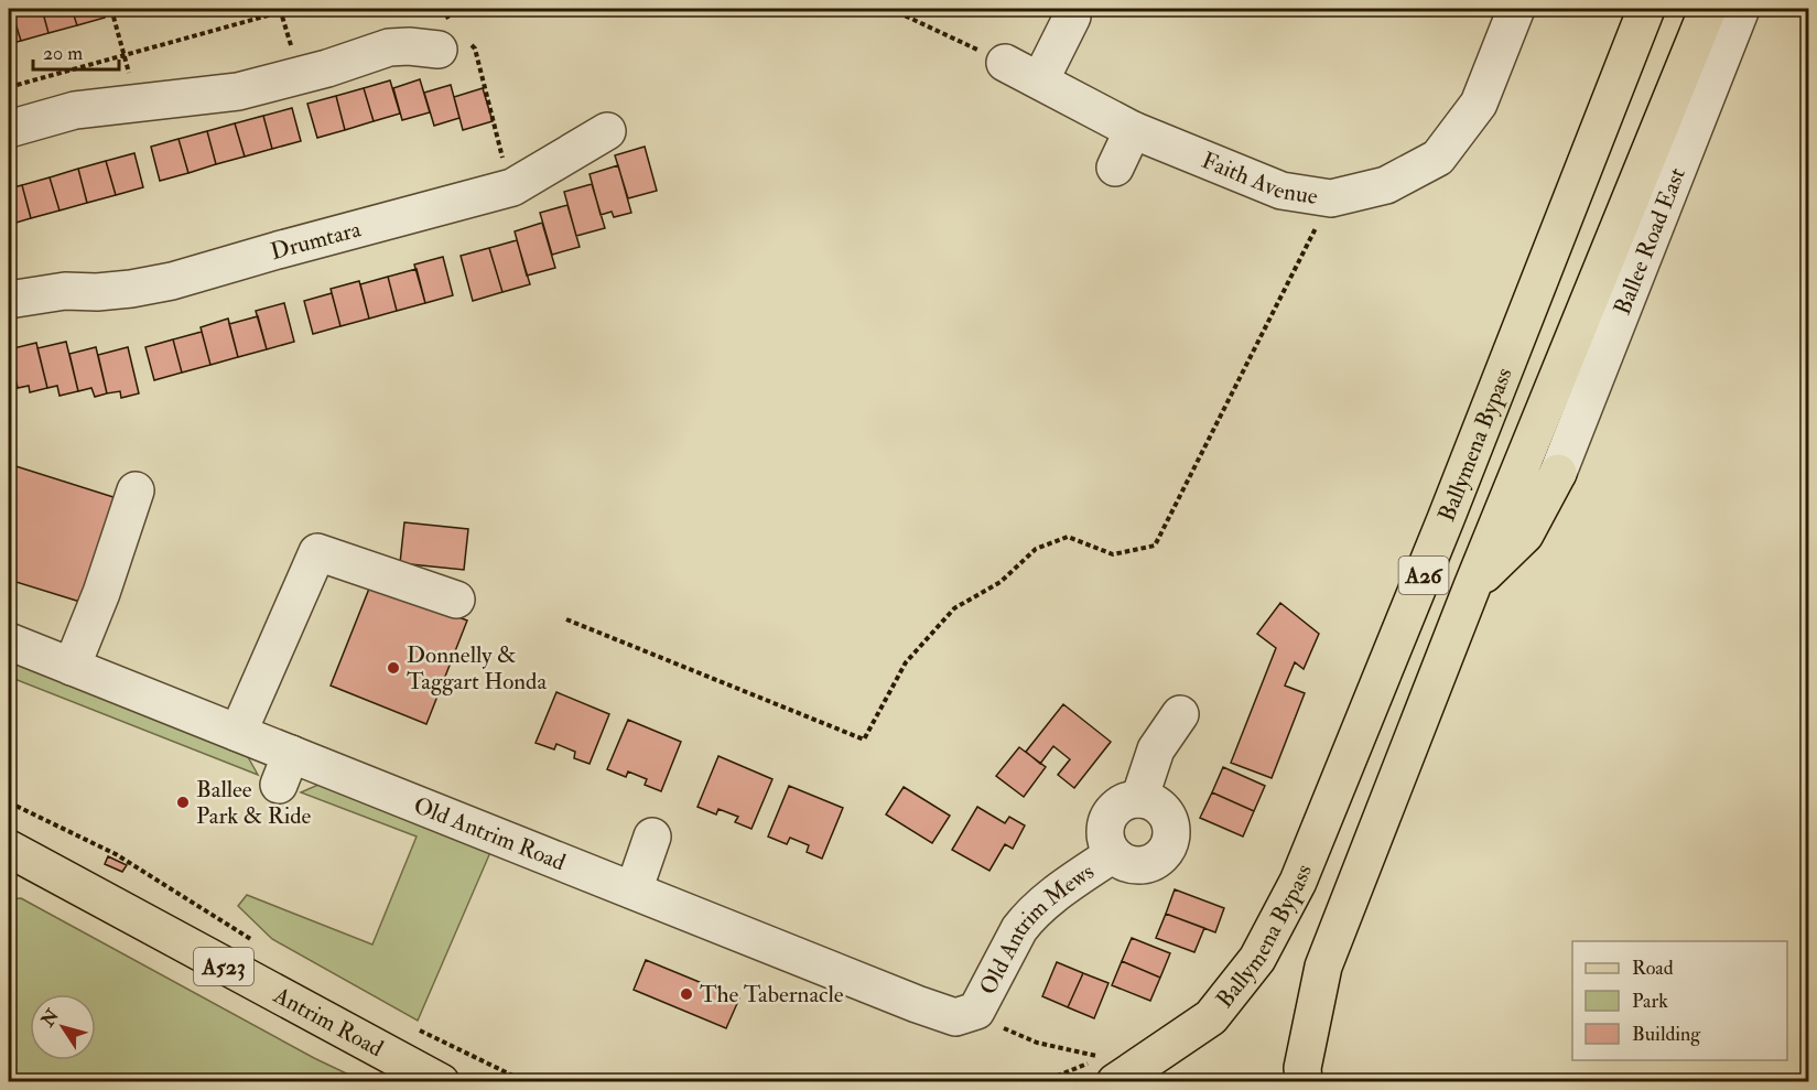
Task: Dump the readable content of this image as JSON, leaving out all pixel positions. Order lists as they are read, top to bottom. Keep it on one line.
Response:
{"streets":{"main road":["Ballymena Bypass","A26","A523","Antrim Road"],"street":["Faith Avenue","Drumtara","Ballee Road East","Old Antrim Road","Old Antrim Mews"]},"crossings":[["Old Antrim Road","Old Antrim Mews"]],"places":["Donnelly & Taggart Honda","Ballee Park & Ride","The Tabernacle"],"legend":["Road","Park","Building"],"scale_bar":"20 m","north":"top left"}
